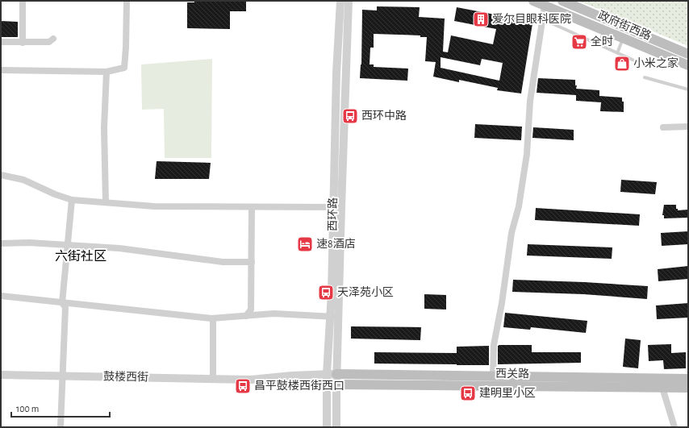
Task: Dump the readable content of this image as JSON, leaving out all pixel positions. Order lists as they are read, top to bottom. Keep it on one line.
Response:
{"streets":{"main road":["政府街西路","西关路"],"street":["西环路","鼓楼西街"]},"crossings":[["西环路","西关路"],["西环路","鼓楼西街"],["西关路","鼓楼西街"]],"districts":["六街社区"],"places":{"building":["爱尔目眼科医院"],"supermarket":["全时"],"shop":["小米之家"],"bus stop":["西环中路","天泽苑小区","昌平鼓楼西街西口","建明里小区"],"hotel":["速8酒店"]},"scale_bar":"100 m"}
